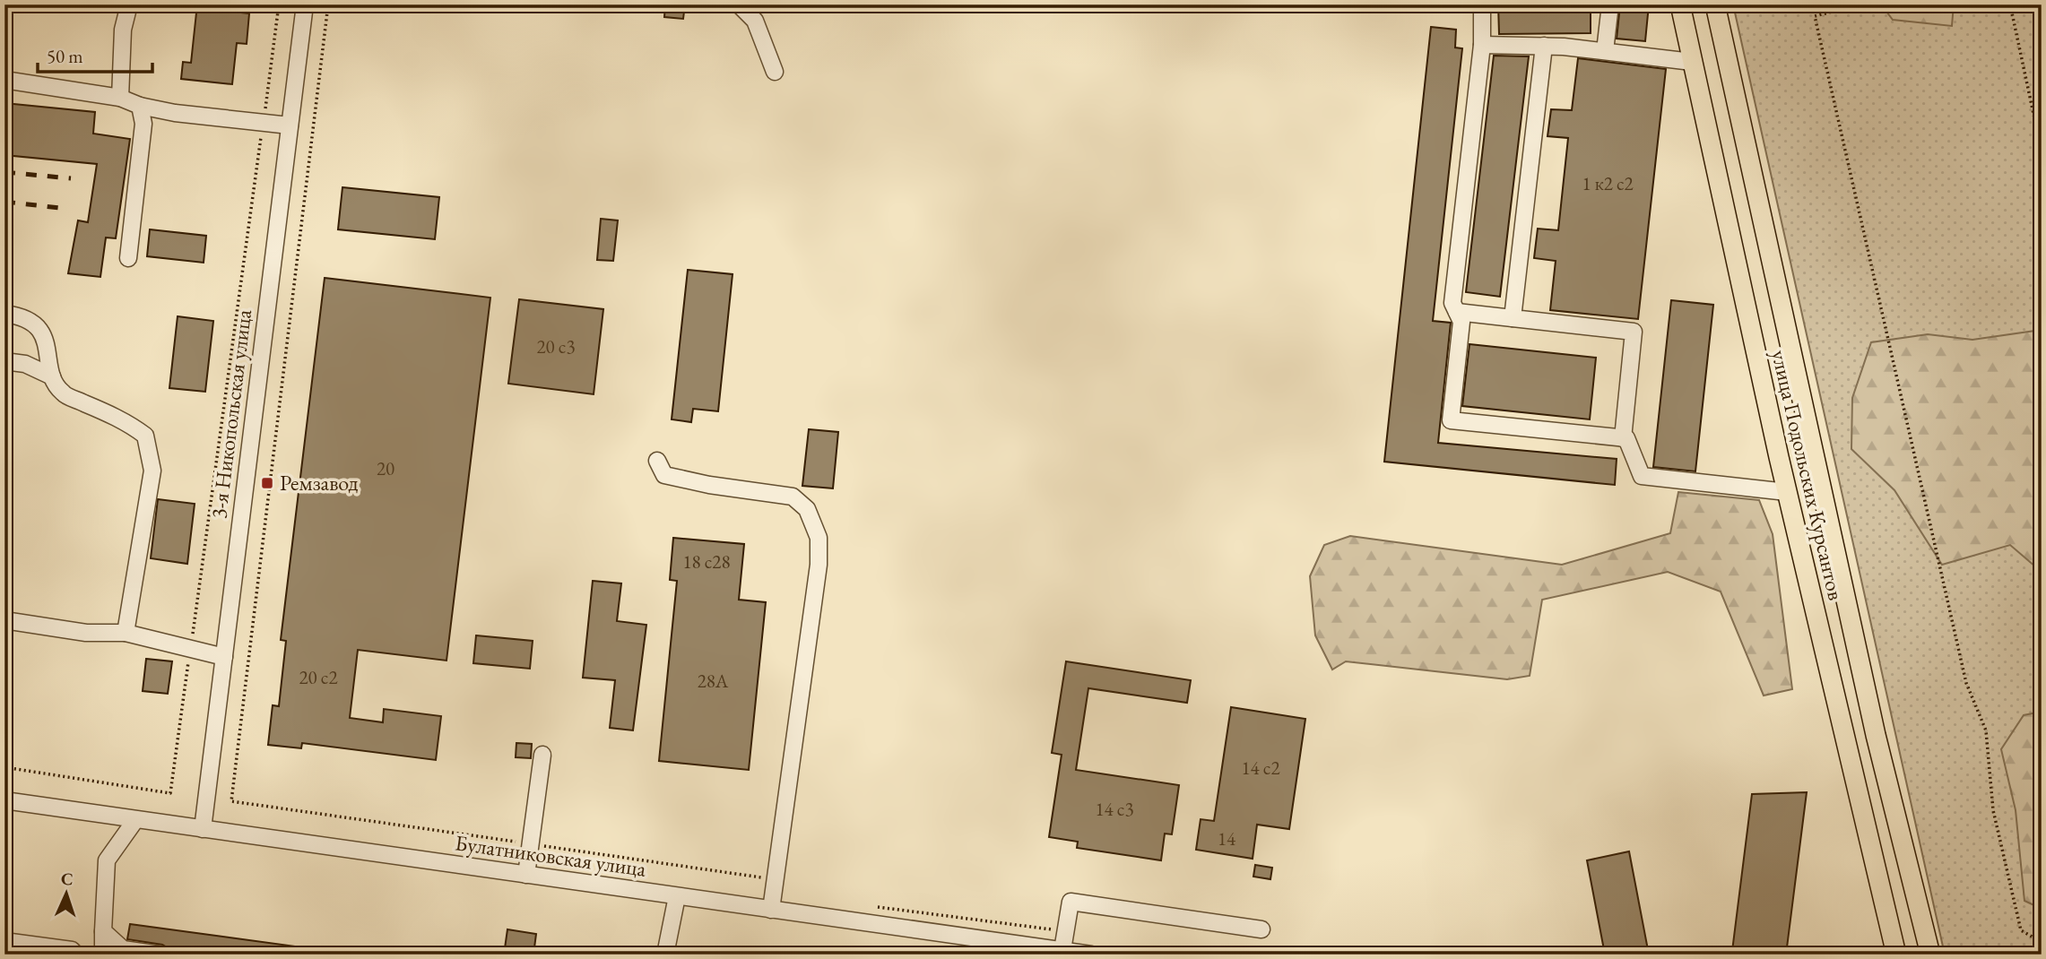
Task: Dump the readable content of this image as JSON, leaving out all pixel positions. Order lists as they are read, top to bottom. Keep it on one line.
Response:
{"streets":{"main road":["улица Подольских Курсантов"],"street":["3-я Никопольская улица","Булатниковская улица"]},"crossings":[["3-я Никопольская улица","Булатниковская улица"]],"places":{"transit":["Ремзавод"]},"house_numbers":["1 к2 с2","20 с3","20","18 с28","20 с2","28А","14 с2","14 с3","14"],"scale_bar":"50 m","north":"top"}
